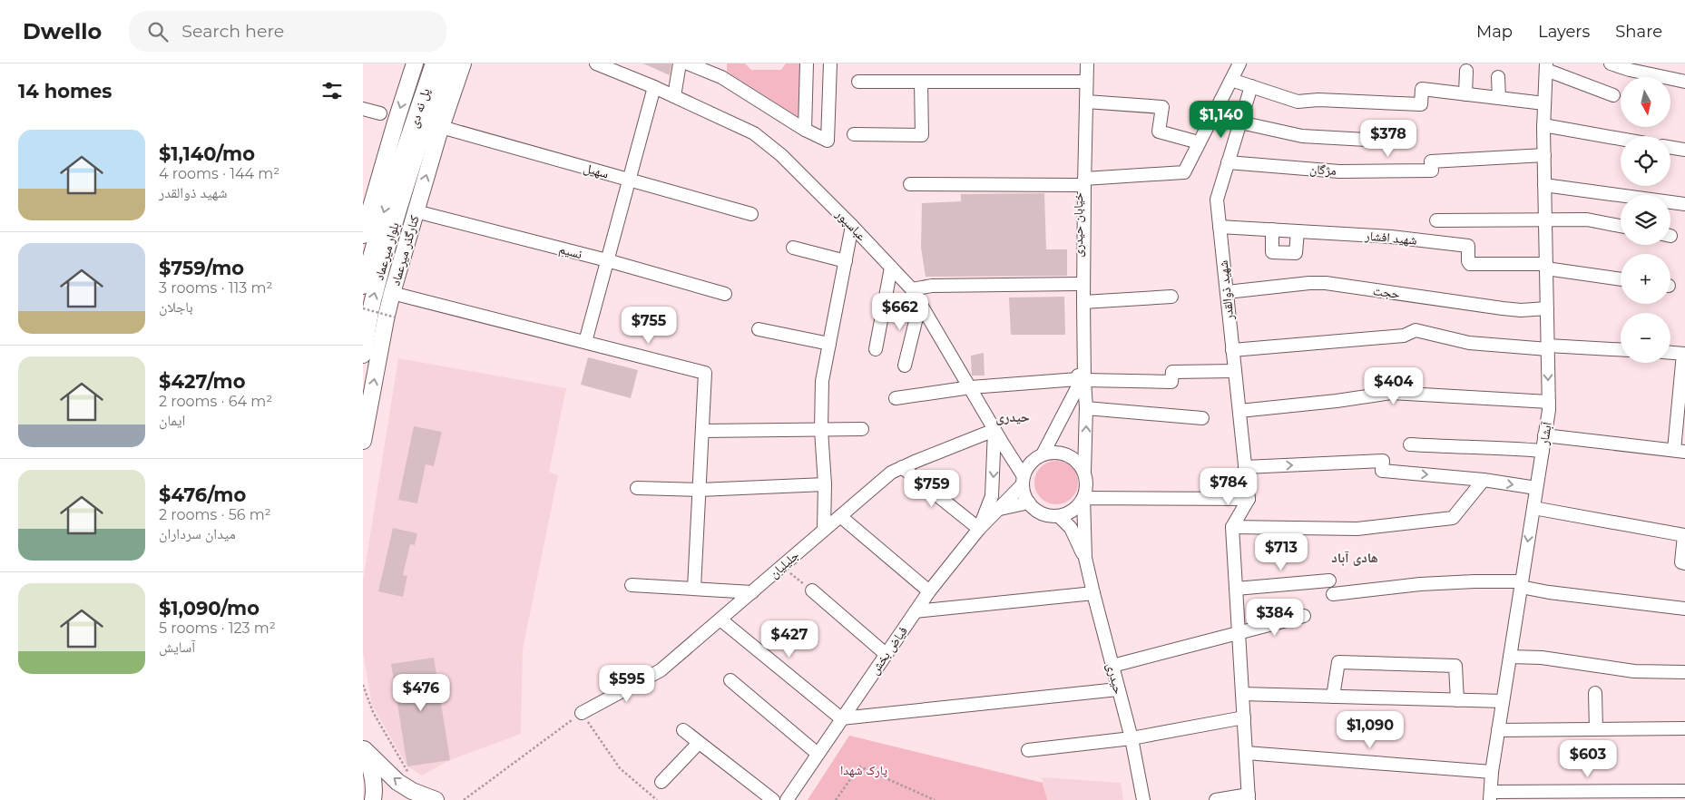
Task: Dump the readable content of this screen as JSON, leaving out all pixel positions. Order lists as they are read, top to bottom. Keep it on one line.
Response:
{"streets":{"main road":["پل نه دی","کنارگذر میرعماد","بلوار میرعماد"],"street":["مژگان","سهیل","عباسپور","خیابان حیدری","شهید افشار","نسیم","شهید ذوالقدر","حجت","آبشار","جلیلیان","فیاض بخش","حیدری"]},"crossings":[["پل نه دی","بلوار میرعماد"],["مژگان","شهید ذوالقدر"],["مژگان","آبشار"],["سهیل","کنارگذر میرعماد"],["عباسپور","جلیلیان"],["عباسپور","فیاض بخش"],["شهید افشار","شهید ذوالقدر"],["شهید افشار","آبشار"],["کنارگذر میرعماد","نسیم"],["شهید ذوالقدر","حجت"],["حجت","آبشار"]],"districts":["حیدری","هادی آباد"],"parks":["پارک شهدا"],"north":"bottom","page":{"header":"Dwello","search":"Search here","nav":["Map","Layers","Share"],"heading":"14 homes","map_buttons":["+","−"],"price":["$1,140","$378","$662","$755","$404","$784","$759","$713","$384","$427","$595","$476","$1,090","$603"],"list":[{"name":"$1,140/mo","note":"4 rooms · 144 m² · شهید ذوالقدر"},{"name":"$759/mo","note":"3 rooms · 113 m² · باجلان"},{"name":"$427/mo","note":"2 rooms · 64 m² · ایمان"},{"name":"$476/mo","note":"2 rooms · 56 m² · میدان سرداران"},{"name":"$1,090/mo","note":"5 rooms · 123 m² · آسایش"}]}}
